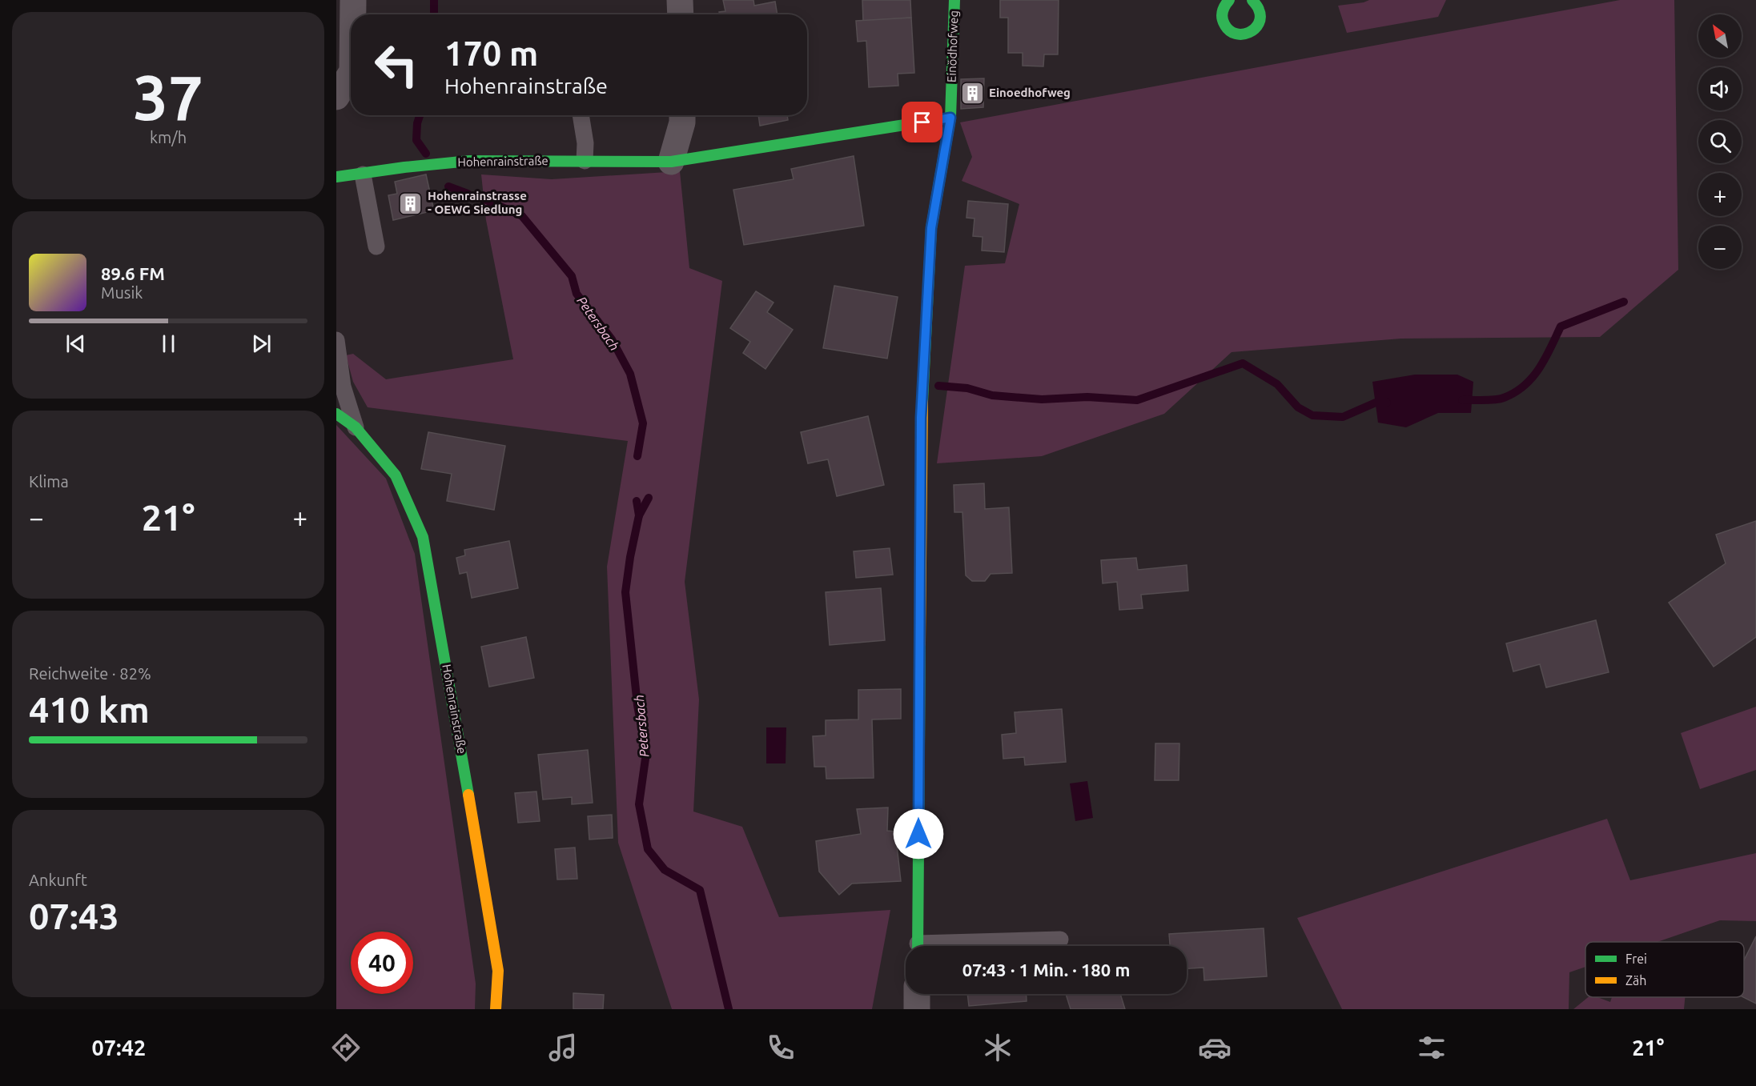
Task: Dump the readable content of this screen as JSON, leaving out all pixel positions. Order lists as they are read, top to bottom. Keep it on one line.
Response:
{"streets":{"street":["Einödhofweg","Hohenrainstraße"]},"crossings":[["Einödhofweg","Hohenrainstraße"]],"water":["Petersbach"],"places":{"building":["Einoedhofweg","Hohenrainstrasse - OEWG Siedlung"]},"legend":["Frei","Zäh"],"north":"top left","page":{"tile":[["37","km/h"],"Klima",["Reichweite · 82%","410 km"],["Ankunft","07:43"]],"map_buttons":["+","−"],"turn":["170 m","Hohenrainstraße"],"song":["89.6 FM","Musik"],"heat":["−","21°","+"],"limit":"40","trip":"07:43 · 1 Min. · 180 m","tabs":["07:42","21°"]}}
